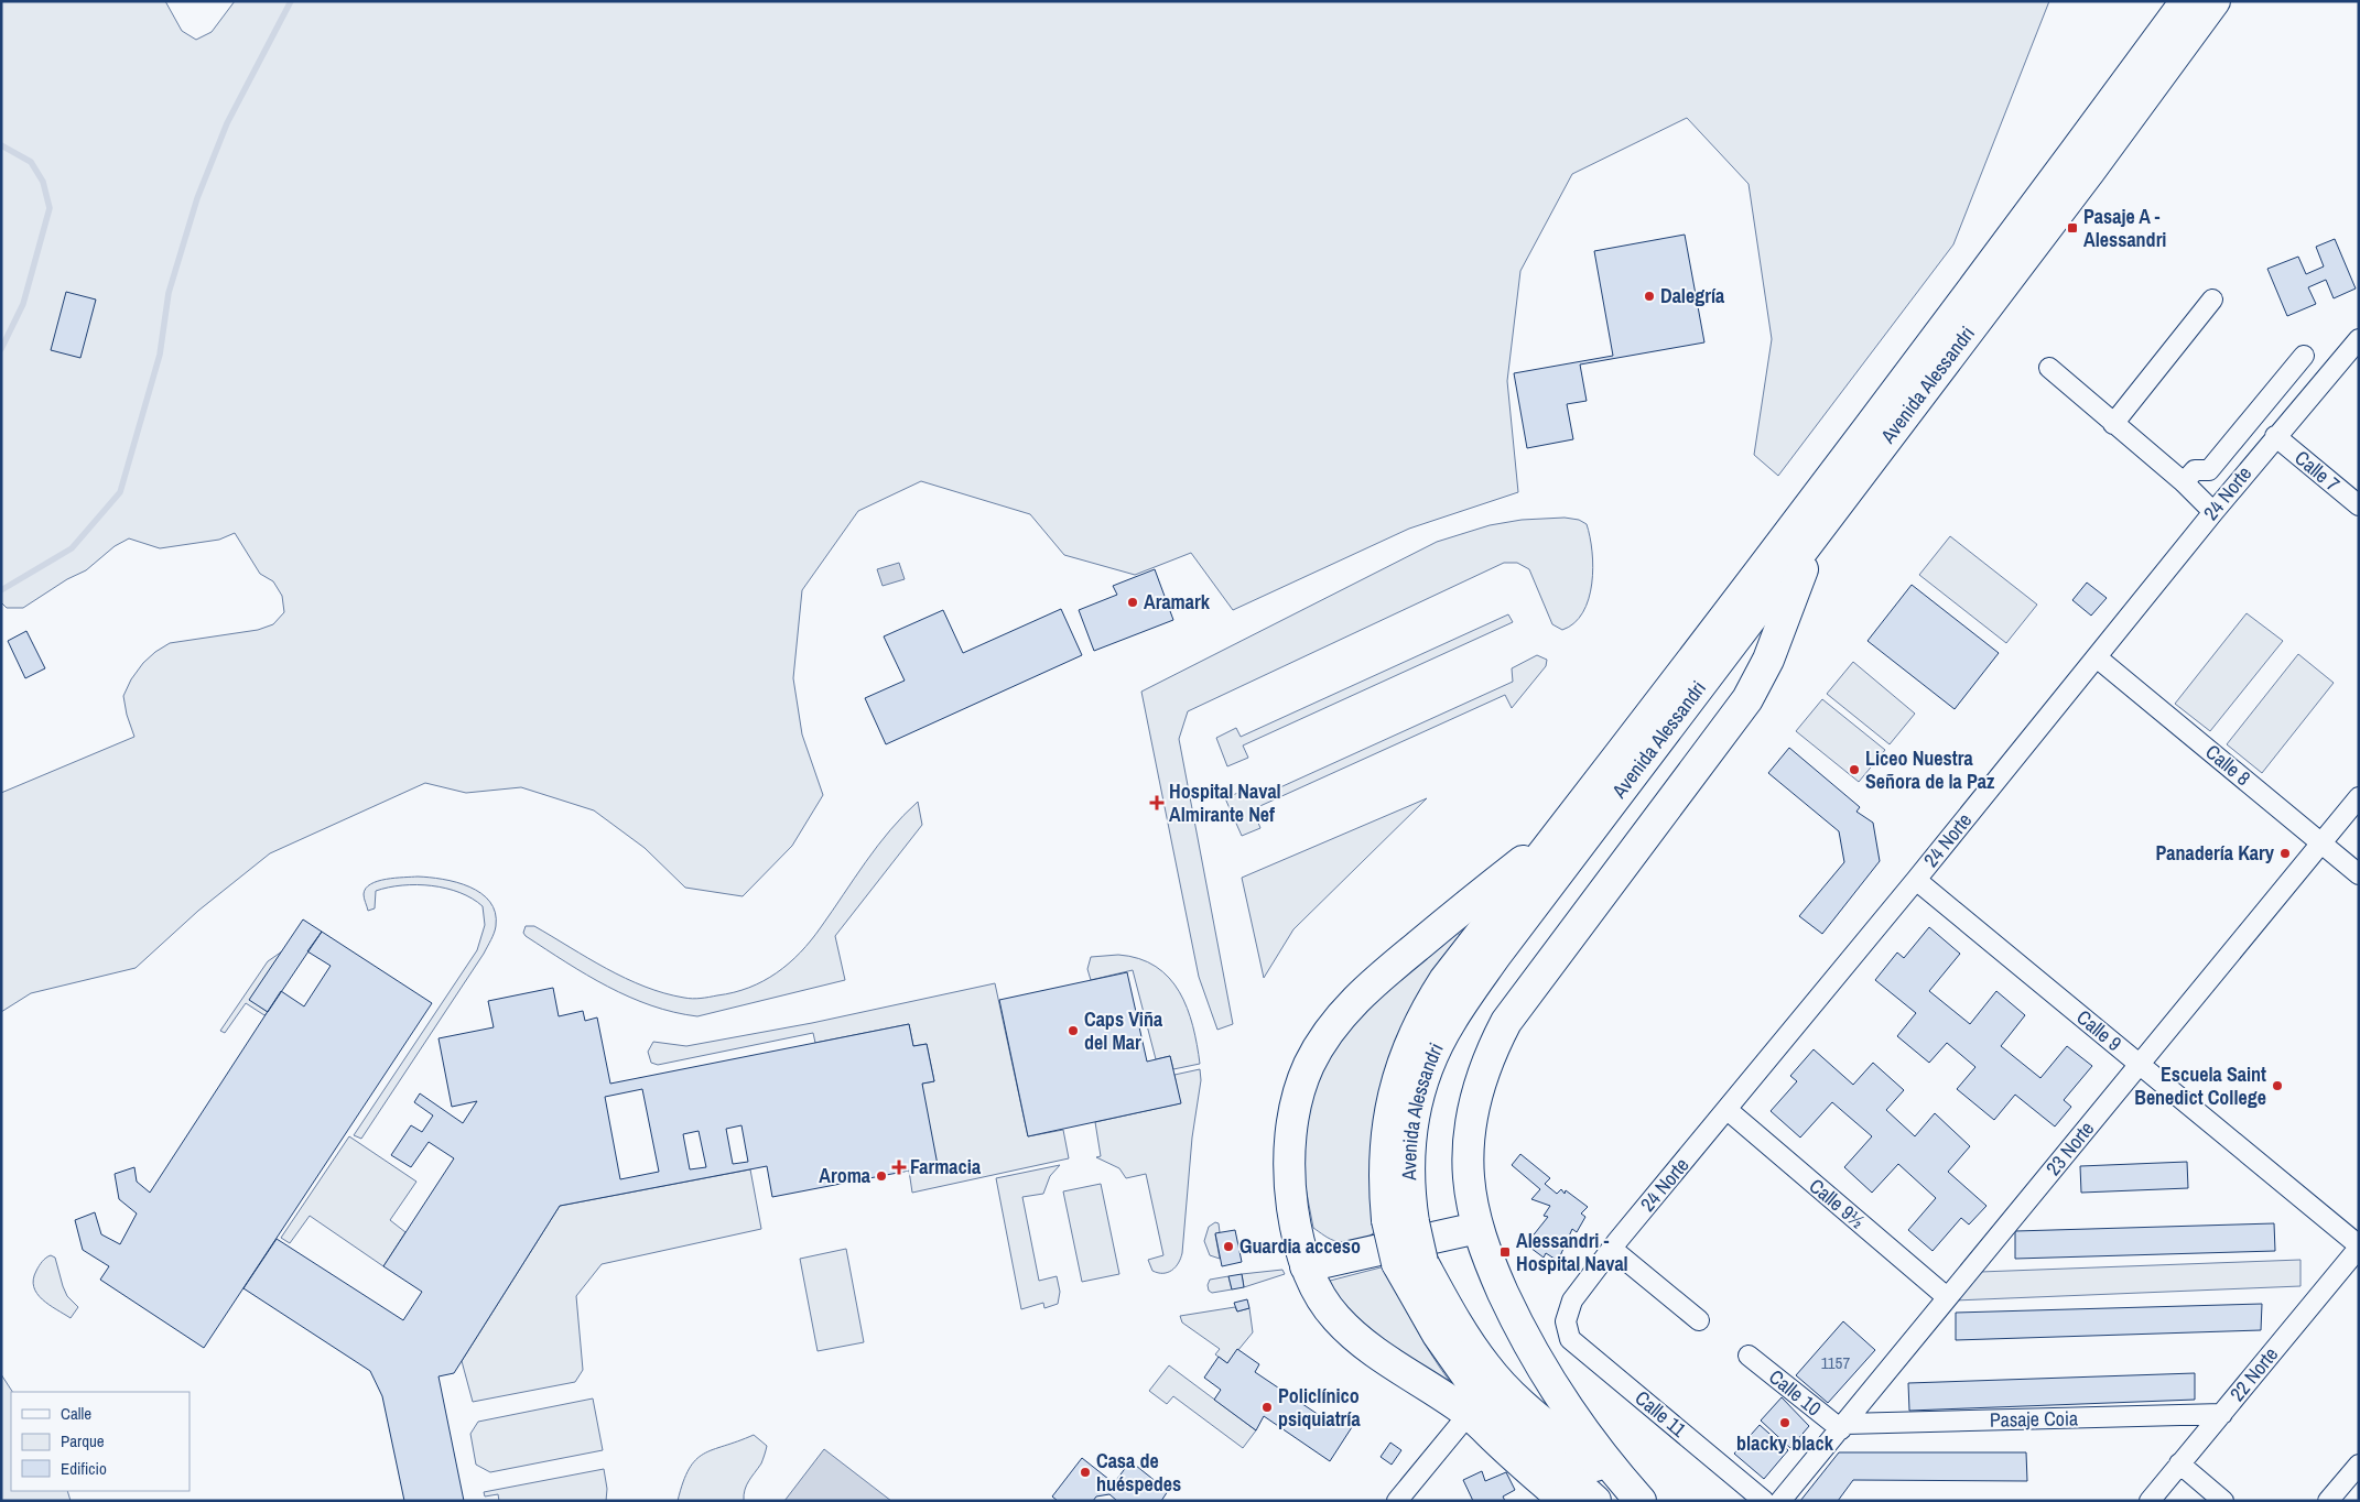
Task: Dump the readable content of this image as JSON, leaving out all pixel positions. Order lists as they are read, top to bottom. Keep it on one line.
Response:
{"streets":{"main road":["Avenida Alessandri"],"street":["Calle 7","24 Norte","Calle 8","Calle 9","23 Norte","Calle 9½","22 Norte","Calle 10","Calle 11","Pasaje Coia"]},"crossings":[["Calle 7","24 Norte"],["24 Norte","Calle 8"],["24 Norte","Calle 9"],["24 Norte","Calle 9½"],["24 Norte","Calle 11"],["Calle 8","23 Norte"],["Calle 9","23 Norte"],["Calle 9","22 Norte"],["23 Norte","Calle 9½"],["23 Norte","Calle 10"],["23 Norte","Pasaje Coia"],["22 Norte","Pasaje Coia"],["Calle 10","Pasaje Coia"]],"places":{"transit":["Pasaje A - Alessandri","Alessandri - Hospital Naval"],"other":["Dalegría","Aramark","Liceo Nuestra Señora de la Paz","Panadería Kary","Caps Viña del Mar","Escuela Saint Benedict College","Aroma","Guardia acceso","Policlínico psiquiatría","blacky black","Casa de huéspedes"],"health":["Hospital Naval Almirante Nef","Farmacia"]},"house_numbers":["1157"],"legend":["Calle","Parque","Edificio"]}
